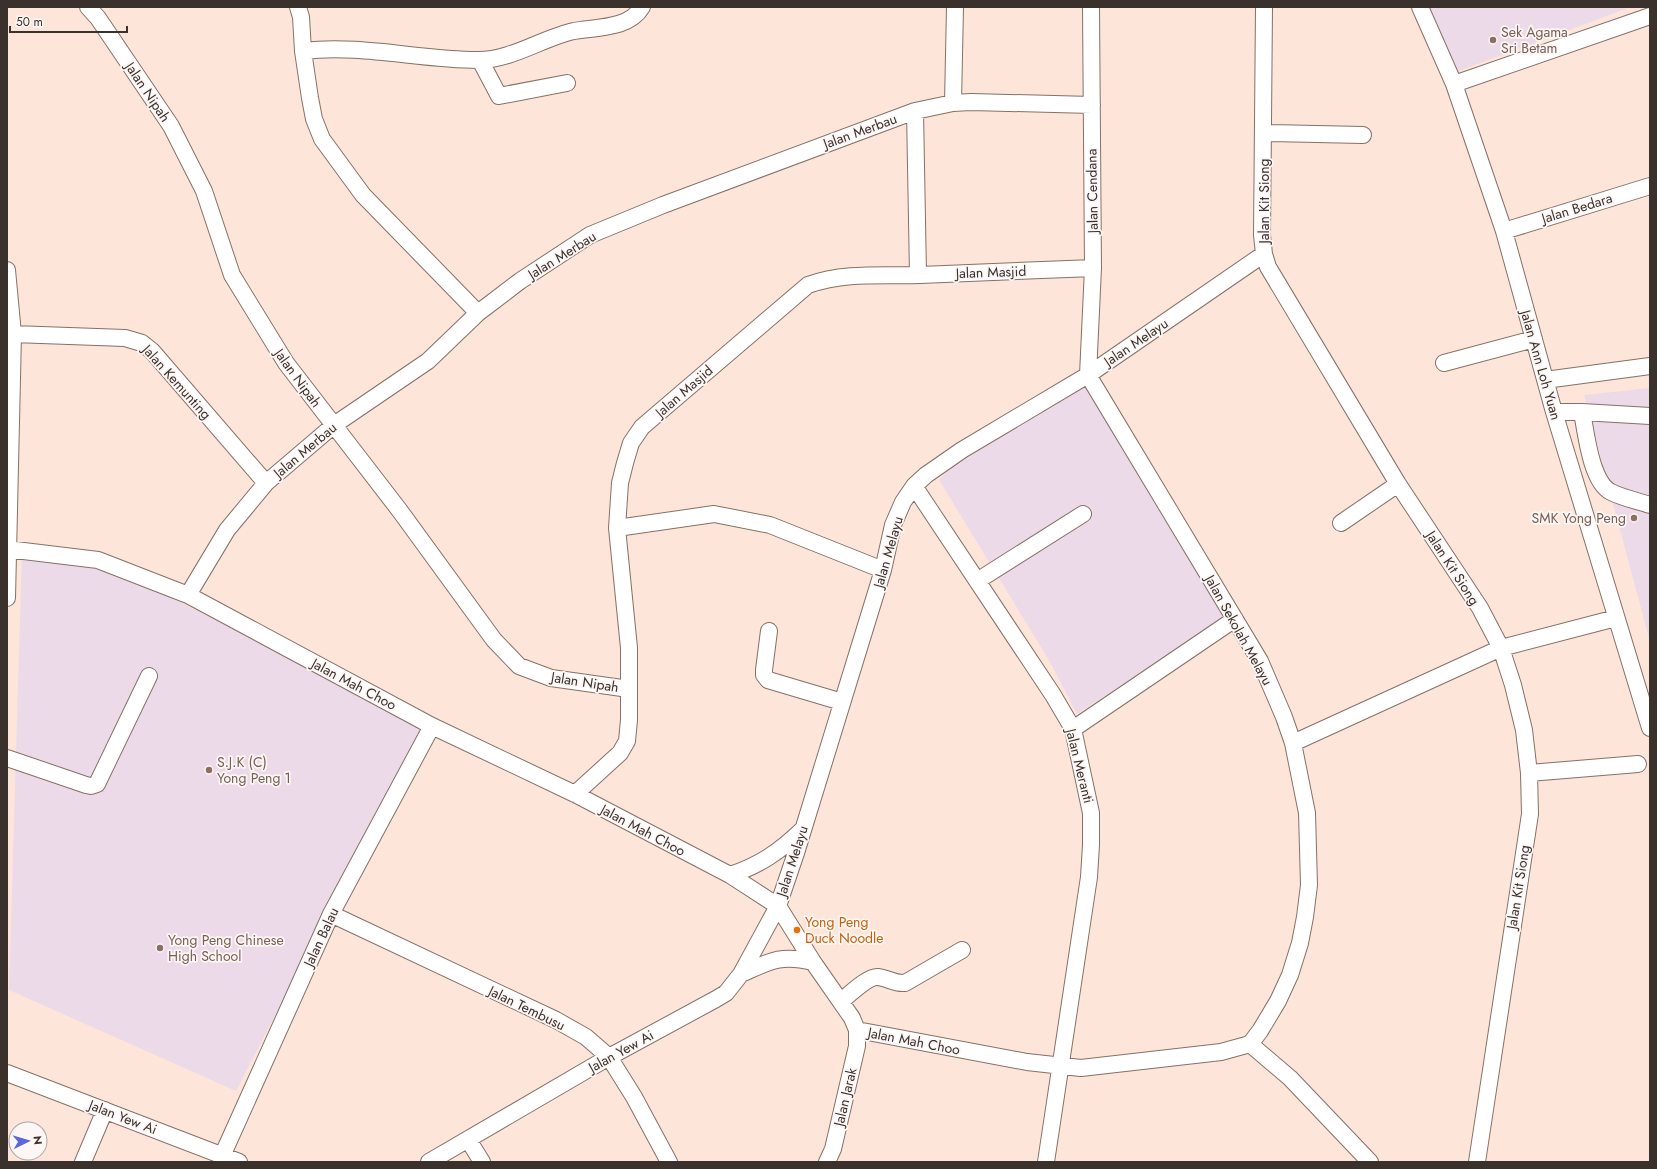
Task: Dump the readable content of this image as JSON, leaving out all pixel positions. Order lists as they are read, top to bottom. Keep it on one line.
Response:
{"streets":{"street":["Jalan Nipah","Jalan Merbau","Jalan Cendana","Jalan Kit Siong","Jalan Bedara","Jalan Masjid","Jalan Melayu","Jalan Ann Loh Yuan","Jalan Kemunting","Jalan Sekolah Melayu","Jalan Mah Choo","Jalan Meranti","Jalan Balau","Jalan Tembusu","Jalan Yew Ai","Jalan Jarak"]},"crossings":[["Jalan Nipah","Jalan Merbau"],["Jalan Nipah","Jalan Masjid"],["Jalan Merbau","Jalan Cendana"],["Jalan Merbau","Jalan Kemunting"],["Jalan Merbau","Jalan Mah Choo"],["Jalan Cendana","Jalan Masjid"],["Jalan Cendana","Jalan Melayu"],["Jalan Cendana","Jalan Sekolah Melayu"],["Jalan Kit Siong","Jalan Melayu"],["Jalan Bedara","Jalan Ann Loh Yuan"],["Jalan Masjid","Jalan Mah Choo"],["Jalan Melayu","Jalan Sekolah Melayu"],["Jalan Melayu","Jalan Mah Choo"],["Jalan Melayu","Jalan Meranti"],["Jalan Melayu","Jalan Yew Ai"],["Jalan Sekolah Melayu","Jalan Mah Choo"],["Jalan Mah Choo","Jalan Meranti"],["Jalan Mah Choo","Jalan Balau"],["Jalan Mah Choo","Jalan Yew Ai"],["Jalan Mah Choo","Jalan Jarak"],["Jalan Balau","Jalan Tembusu"],["Jalan Balau","Jalan Yew Ai"],["Jalan Tembusu","Jalan Yew Ai"]],"places":["Sek Agama Sri Betam","SMK Yong Peng","S.J.K (C) Yong Peng 1","Yong Peng Duck Noodle","Yong Peng Chinese High School"],"scale_bar":"50 m","north":"right"}
